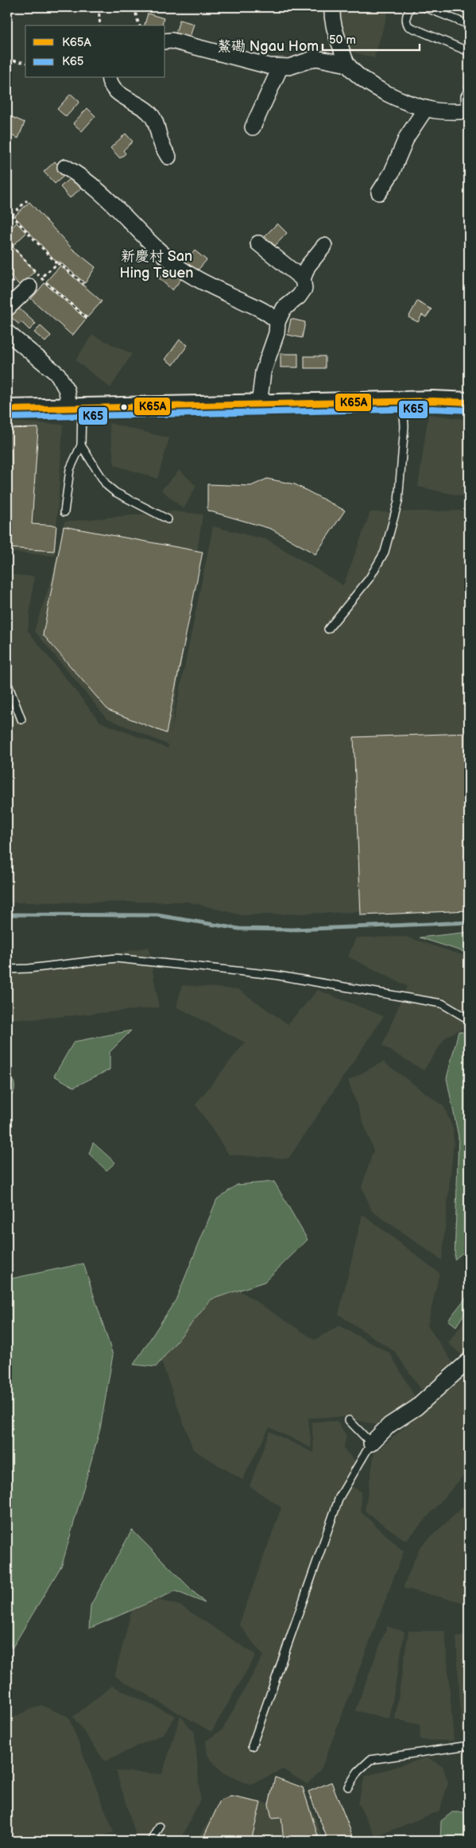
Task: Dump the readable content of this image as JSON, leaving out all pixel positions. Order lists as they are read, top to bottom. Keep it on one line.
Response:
{"districts":["鰲磡 Ngau Hom","新慶村 San Hing Tsuen"],"lines":["transit line K65A","transit line K65"],"legend":["K65A","K65"],"scale_bar":"50 m"}
